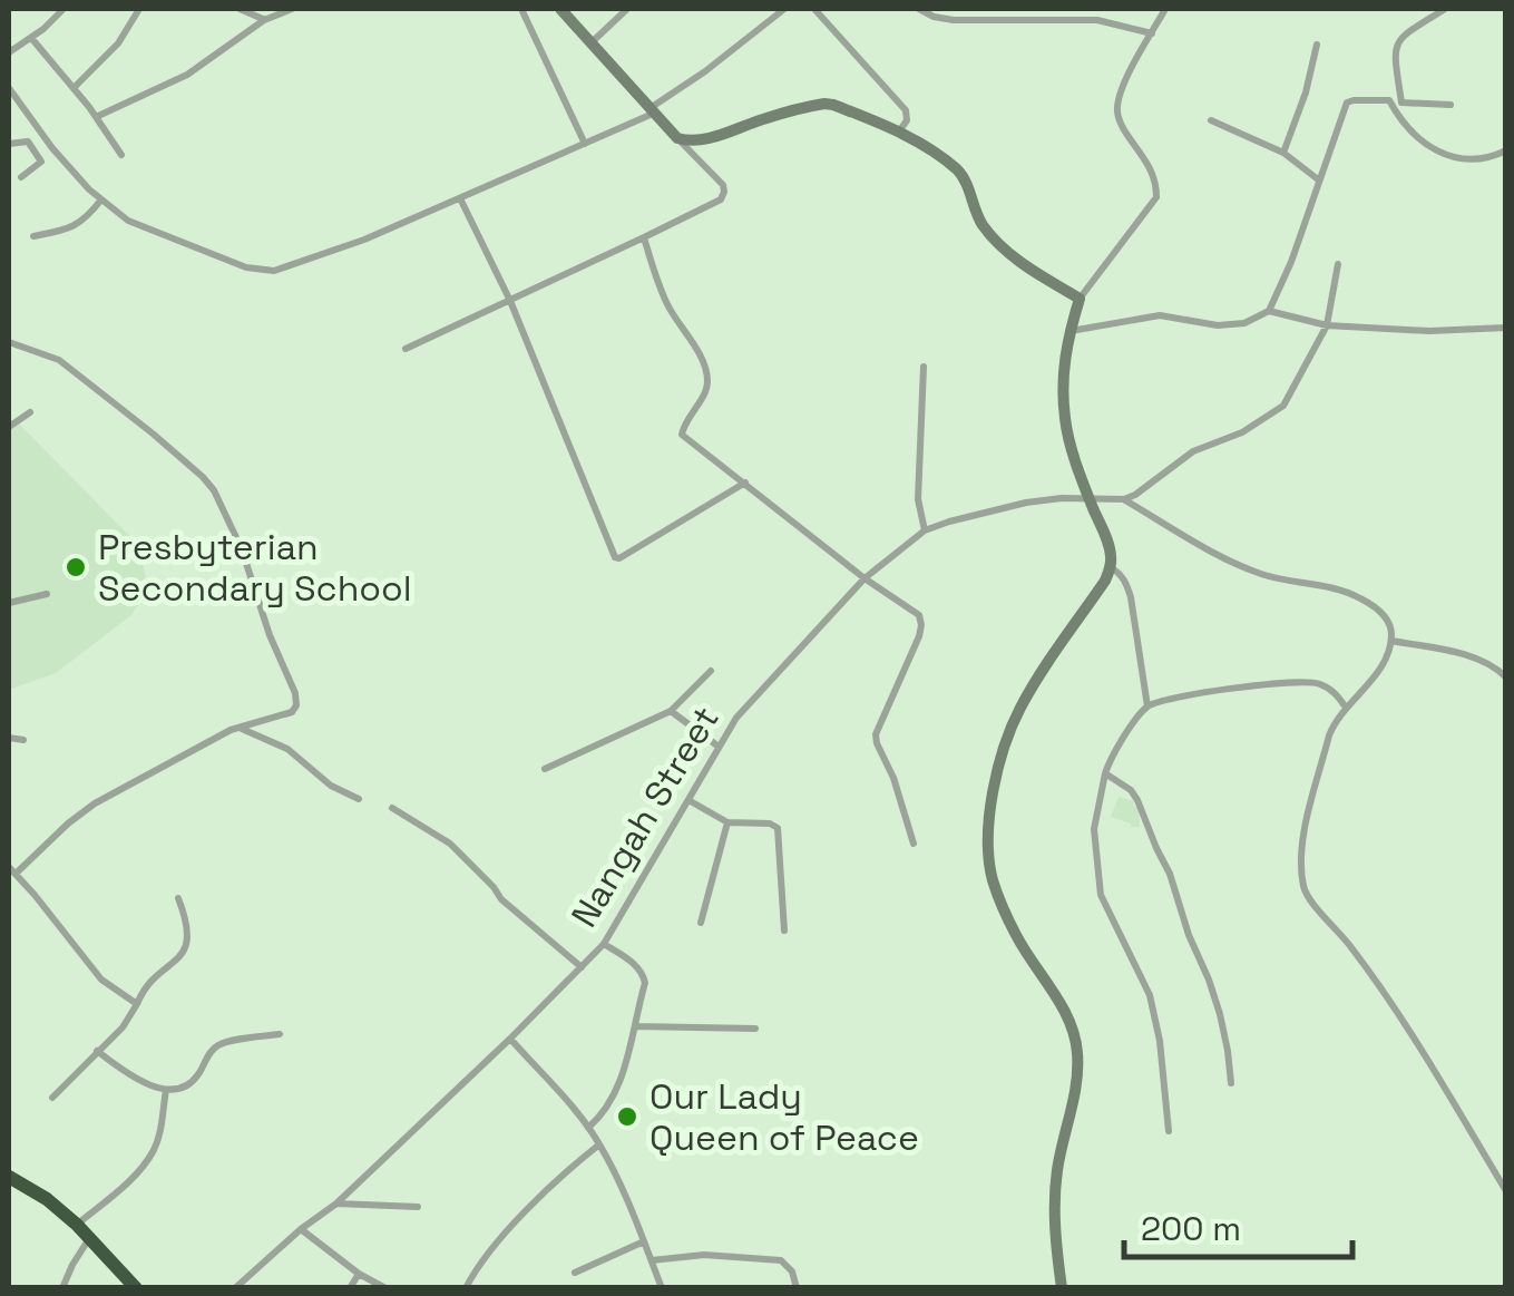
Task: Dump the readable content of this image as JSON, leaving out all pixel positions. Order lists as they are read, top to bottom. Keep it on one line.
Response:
{"streets":{"street":["Nangah Street"]},"places":["Presbyterian Secondary School","Our Lady Queen of Peace"],"scale_bar":"200 m"}
